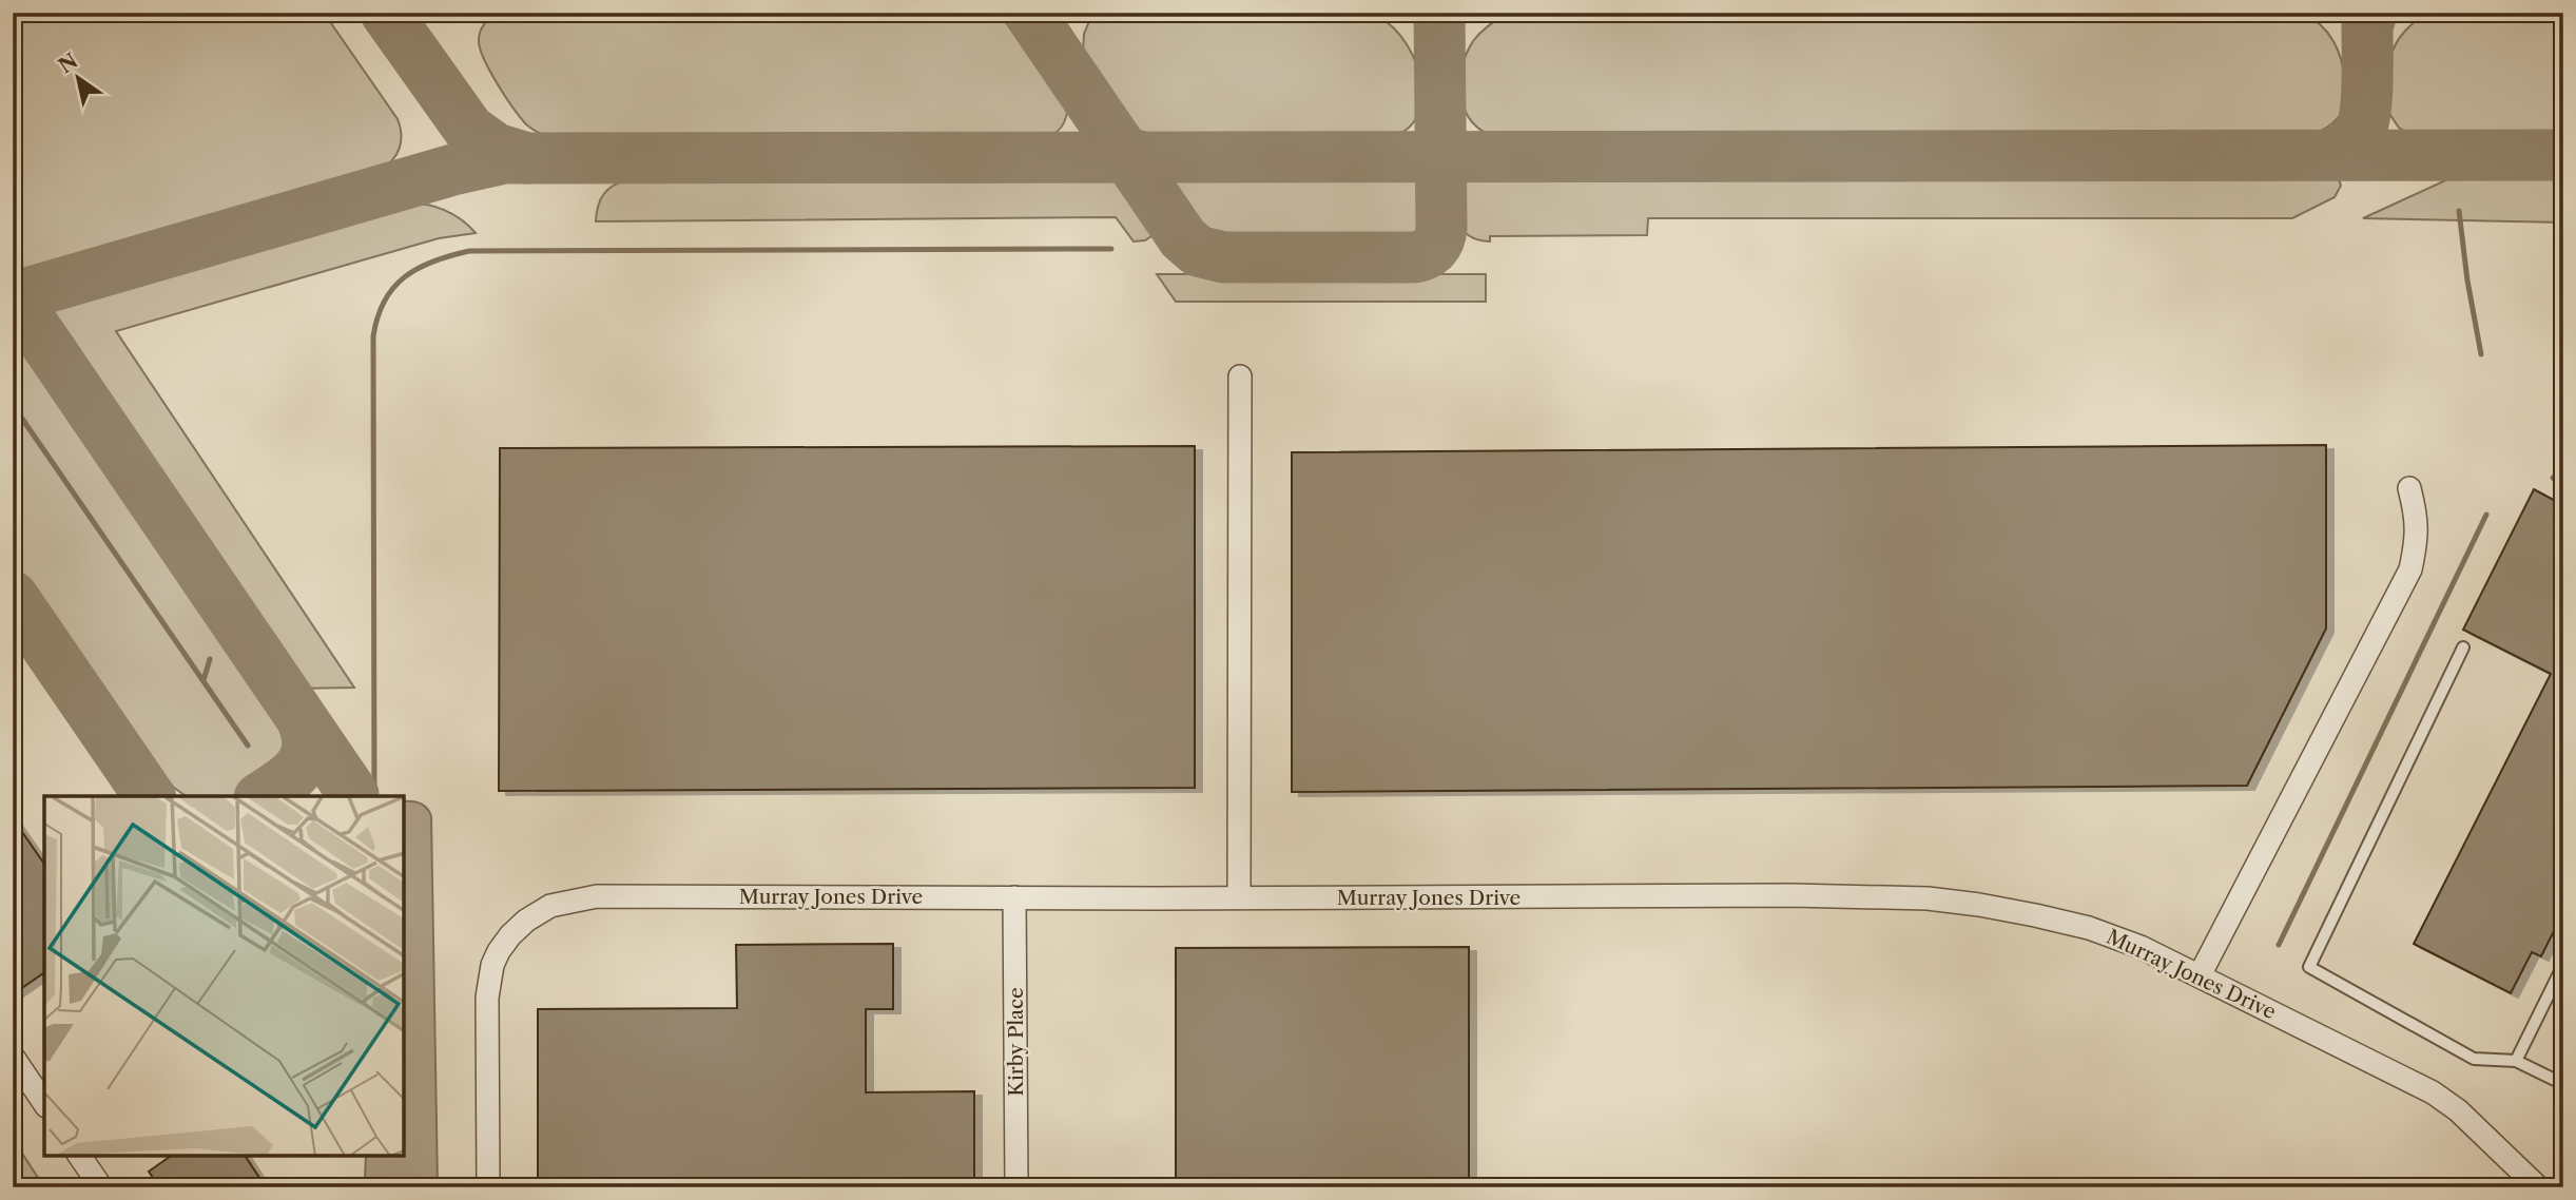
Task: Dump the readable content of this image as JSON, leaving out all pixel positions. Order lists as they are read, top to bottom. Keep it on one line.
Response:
{"streets":{"street":["Murray Jones Drive","Kirby Place"]},"crossings":[["Murray Jones Drive","Kirby Place"]],"north":"top left"}
